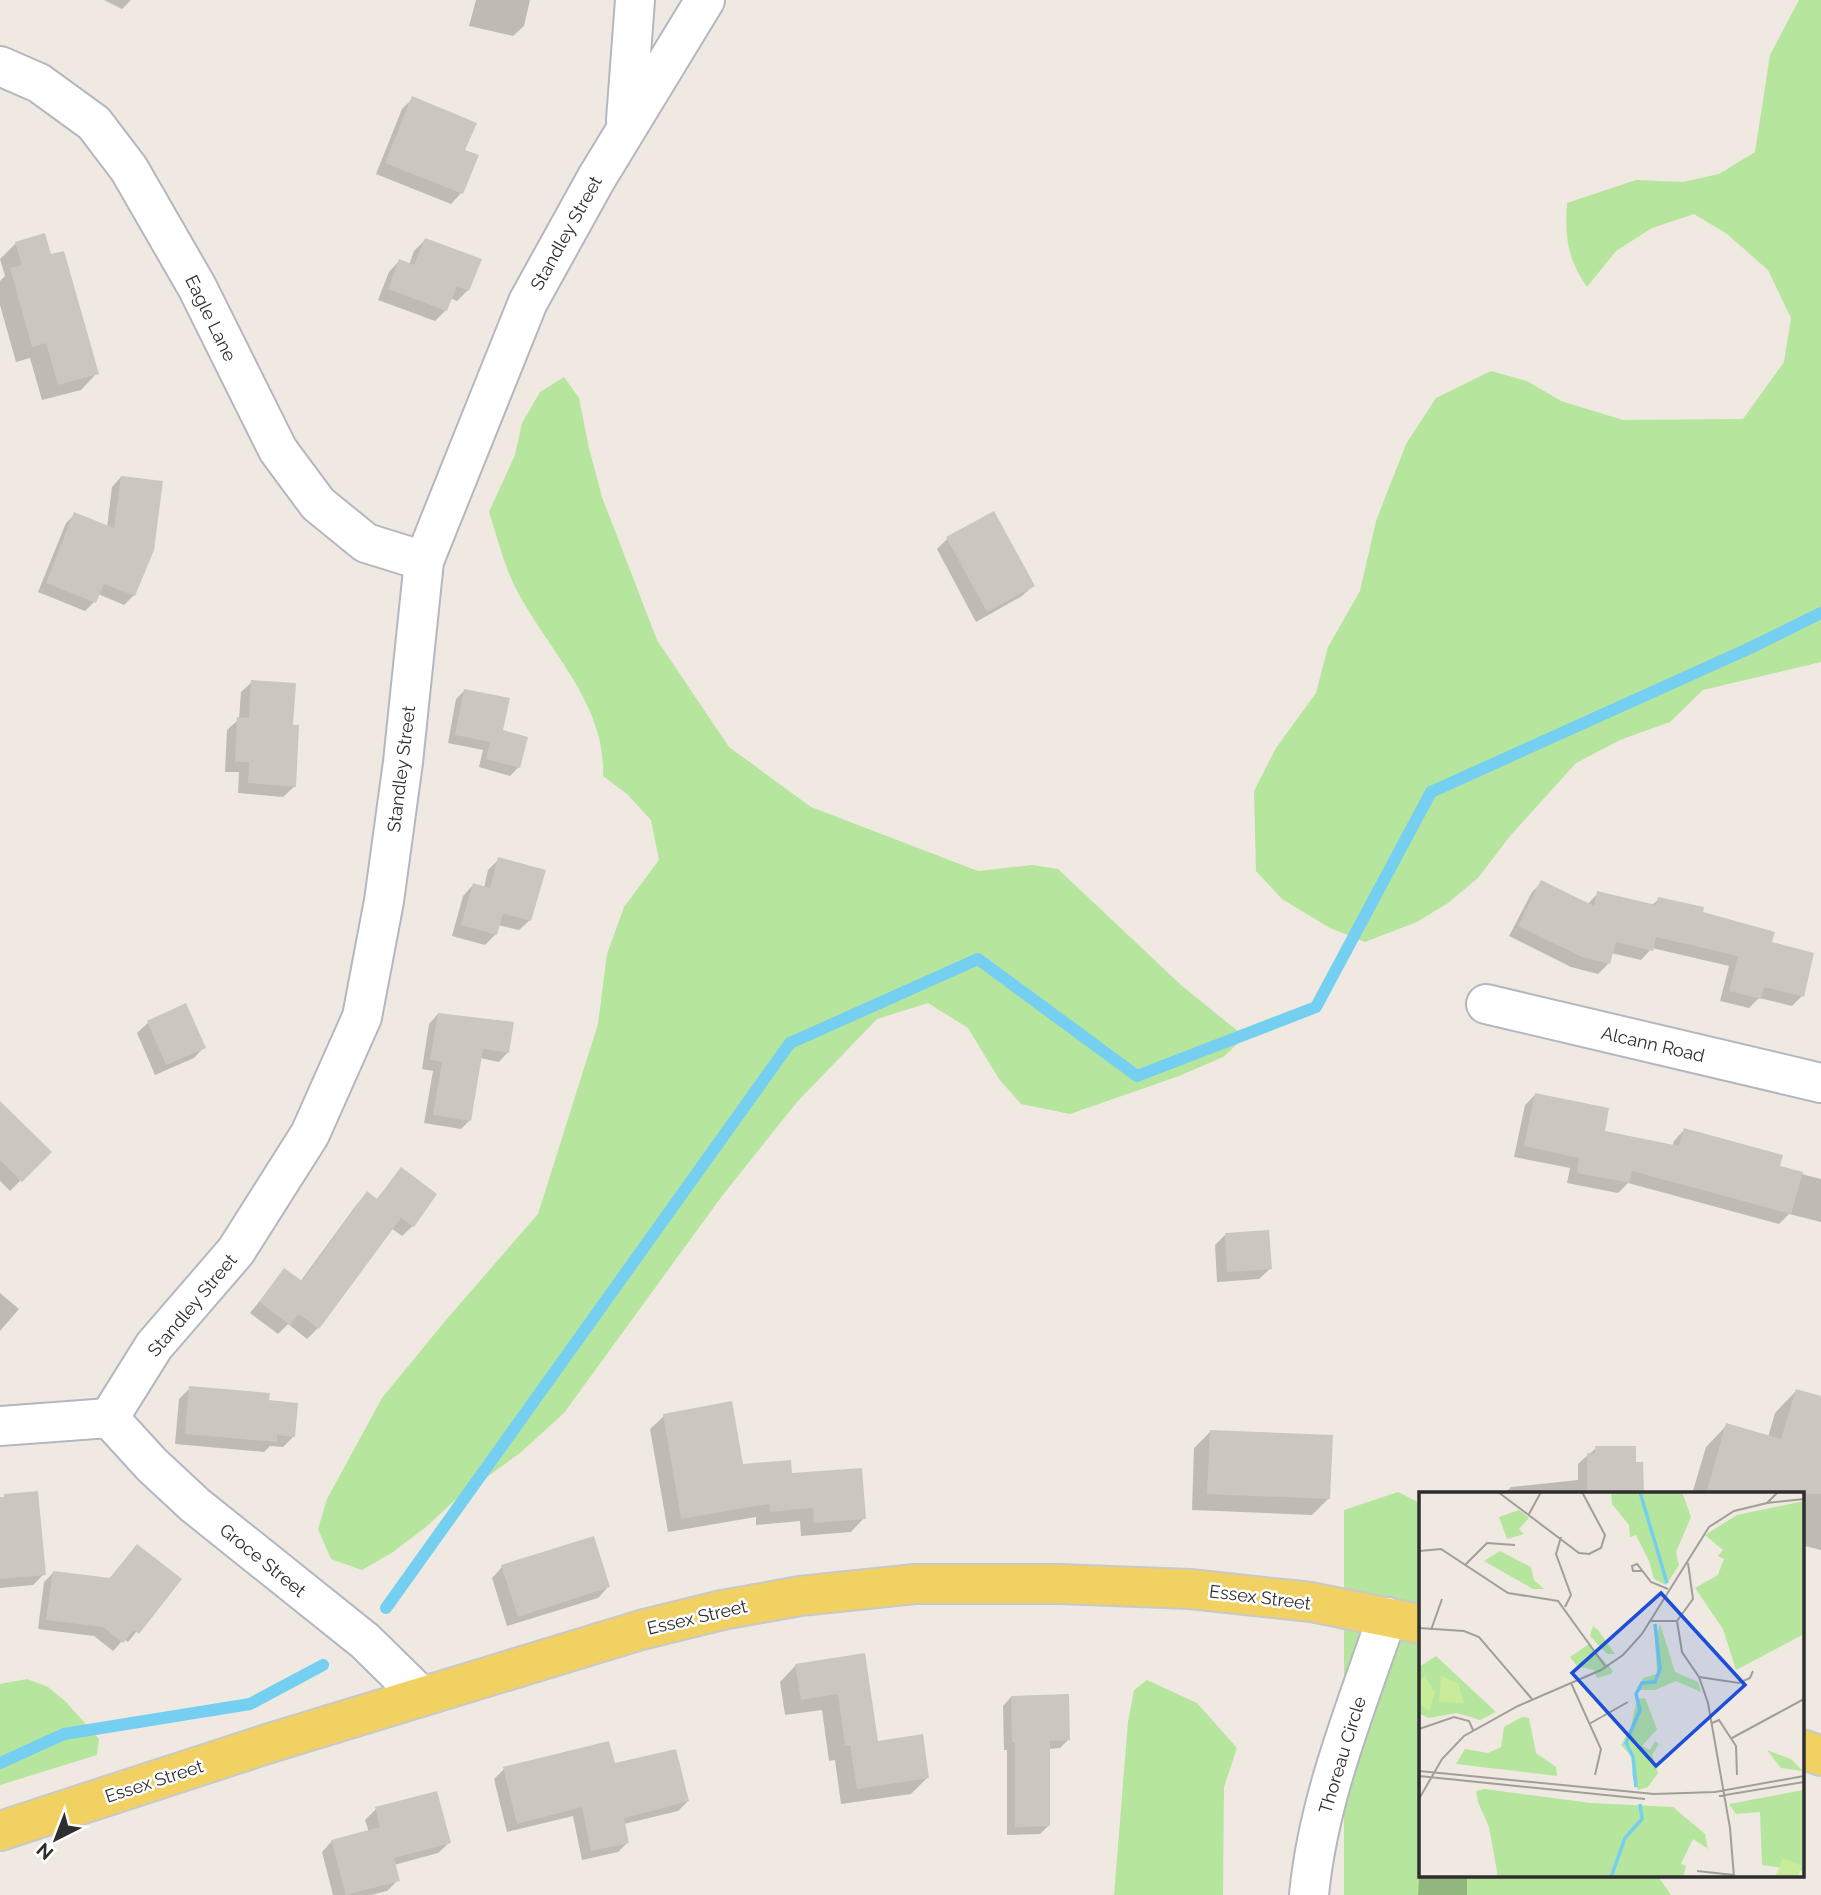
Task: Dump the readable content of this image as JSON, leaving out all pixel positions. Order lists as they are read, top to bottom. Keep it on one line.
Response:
{"streets":{"main road":["Essex Street"],"street":["Standley Street","Eagle Lane","Alcann Road","Groce Street","Thoreau Circle"]},"crossings":[["Standley Street","Eagle Lane"],["Standley Street","Groce Street"],["Groce Street","Essex Street"],["Essex Street","Thoreau Circle"]],"north":"bottom left"}
